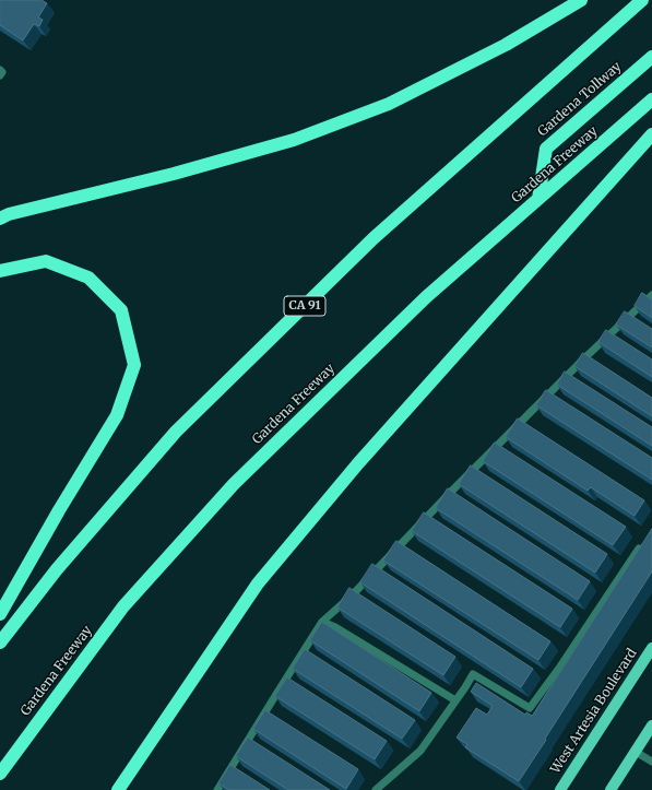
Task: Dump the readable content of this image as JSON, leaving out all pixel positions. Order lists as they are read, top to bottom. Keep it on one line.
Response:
{"streets":{"highway":["Gardena Tollway","Gardena Freeway","CA 91"],"main road":["West Artesia Boulevard"]},"crossings":[["Gardena Tollway","Gardena Freeway"]]}
